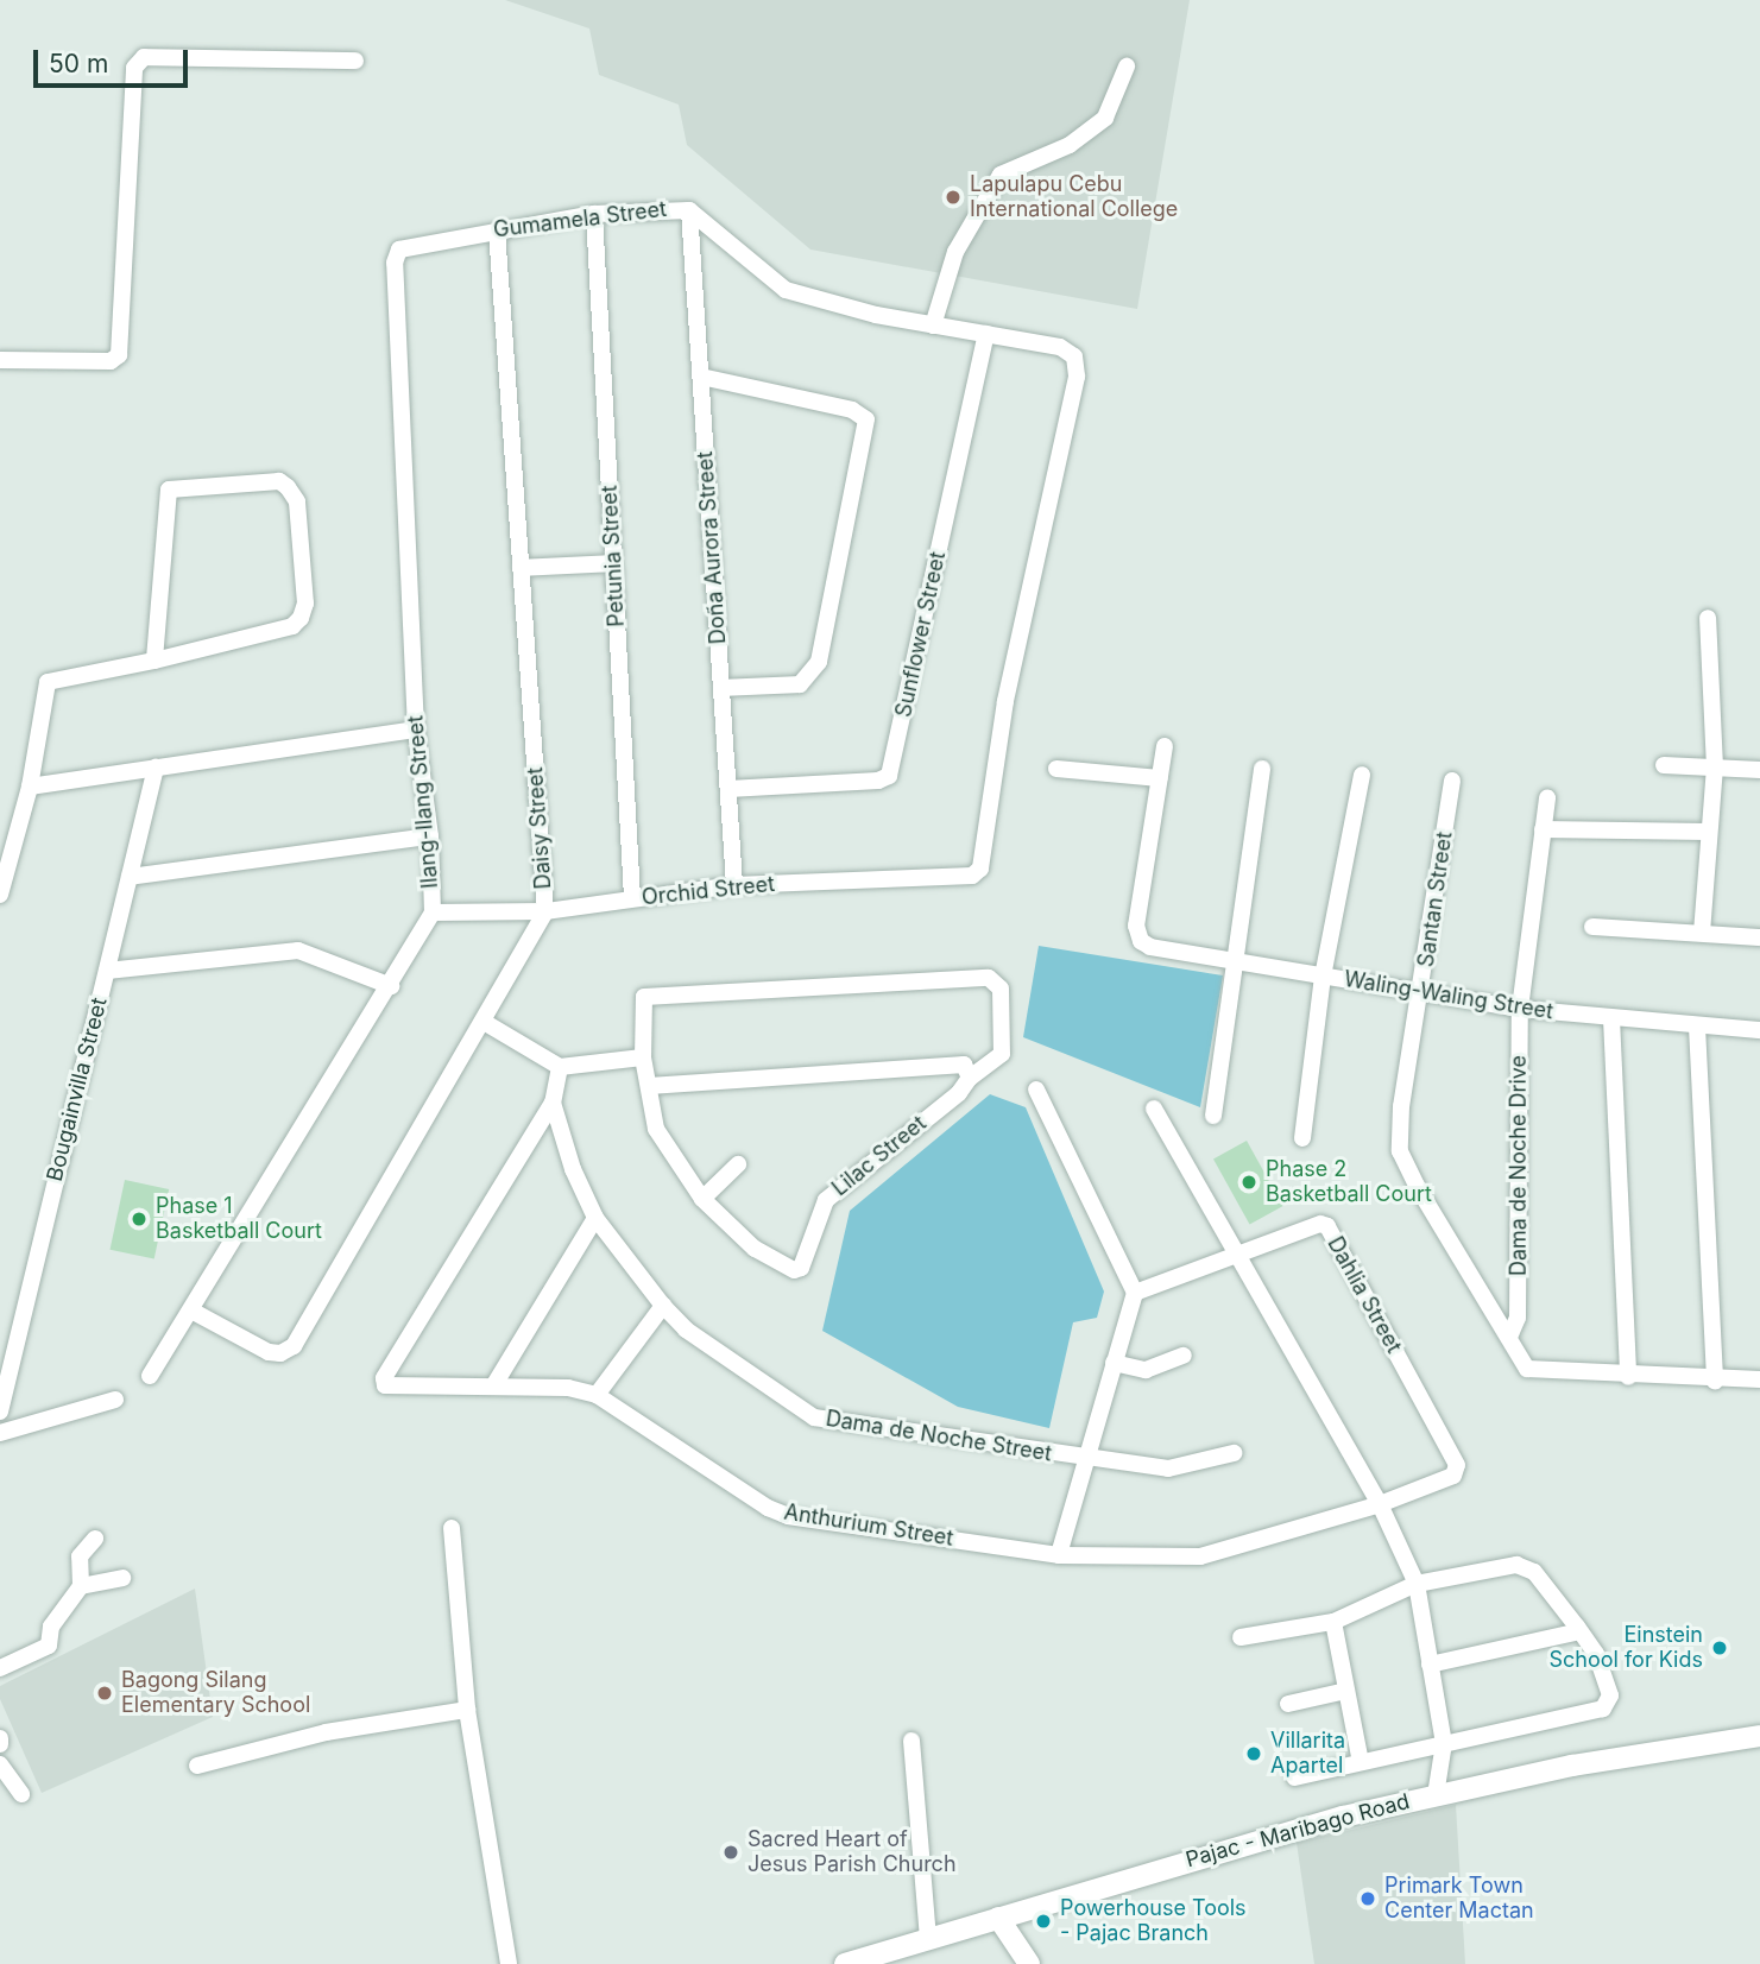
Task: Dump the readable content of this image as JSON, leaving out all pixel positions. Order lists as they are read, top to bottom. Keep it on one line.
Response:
{"streets":{"street":["Gumamela Street","Doña Aurora Street","Petunia Street","Sunflower Street","Ilang-Ilang Street","Daisy Street","Orchid Street","Santan Street","Waling-Waling Street","Bougainvilla Street","Lilac Street","Dama de Noche Drive","Dahlia Street","Dama de Noche Street","Anthurium Street","Pajac - Maribago Road"]},"crossings":[["Gumamela Street","Doña Aurora Street"],["Gumamela Street","Petunia Street"],["Gumamela Street","Sunflower Street"],["Gumamela Street","Ilang-Ilang Street"],["Gumamela Street","Daisy Street"],["Gumamela Street","Orchid Street"],["Doña Aurora Street","Sunflower Street"],["Doña Aurora Street","Orchid Street"],["Petunia Street","Orchid Street"],["Ilang-Ilang Street","Daisy Street"],["Ilang-Ilang Street","Orchid Street"],["Daisy Street","Orchid Street"],["Santan Street","Waling-Waling Street"],["Santan Street","Dama de Noche Drive"],["Waling-Waling Street","Dama de Noche Drive"],["Dahlia Street","Anthurium Street"],["Dama de Noche Street","Anthurium Street"]],"places":["Lapulapu Cebu International College","Phase 2 Basketball Court","Phase 1 Basketball Court","Einstein School for Kids","Bagong Silang Elementary School","Villarita Apartel","Sacred Heart of Jesus Parish Church","Primark Town Center Mactan","Powerhouse Tools - Pajac Branch"],"scale_bar":"50 m"}
